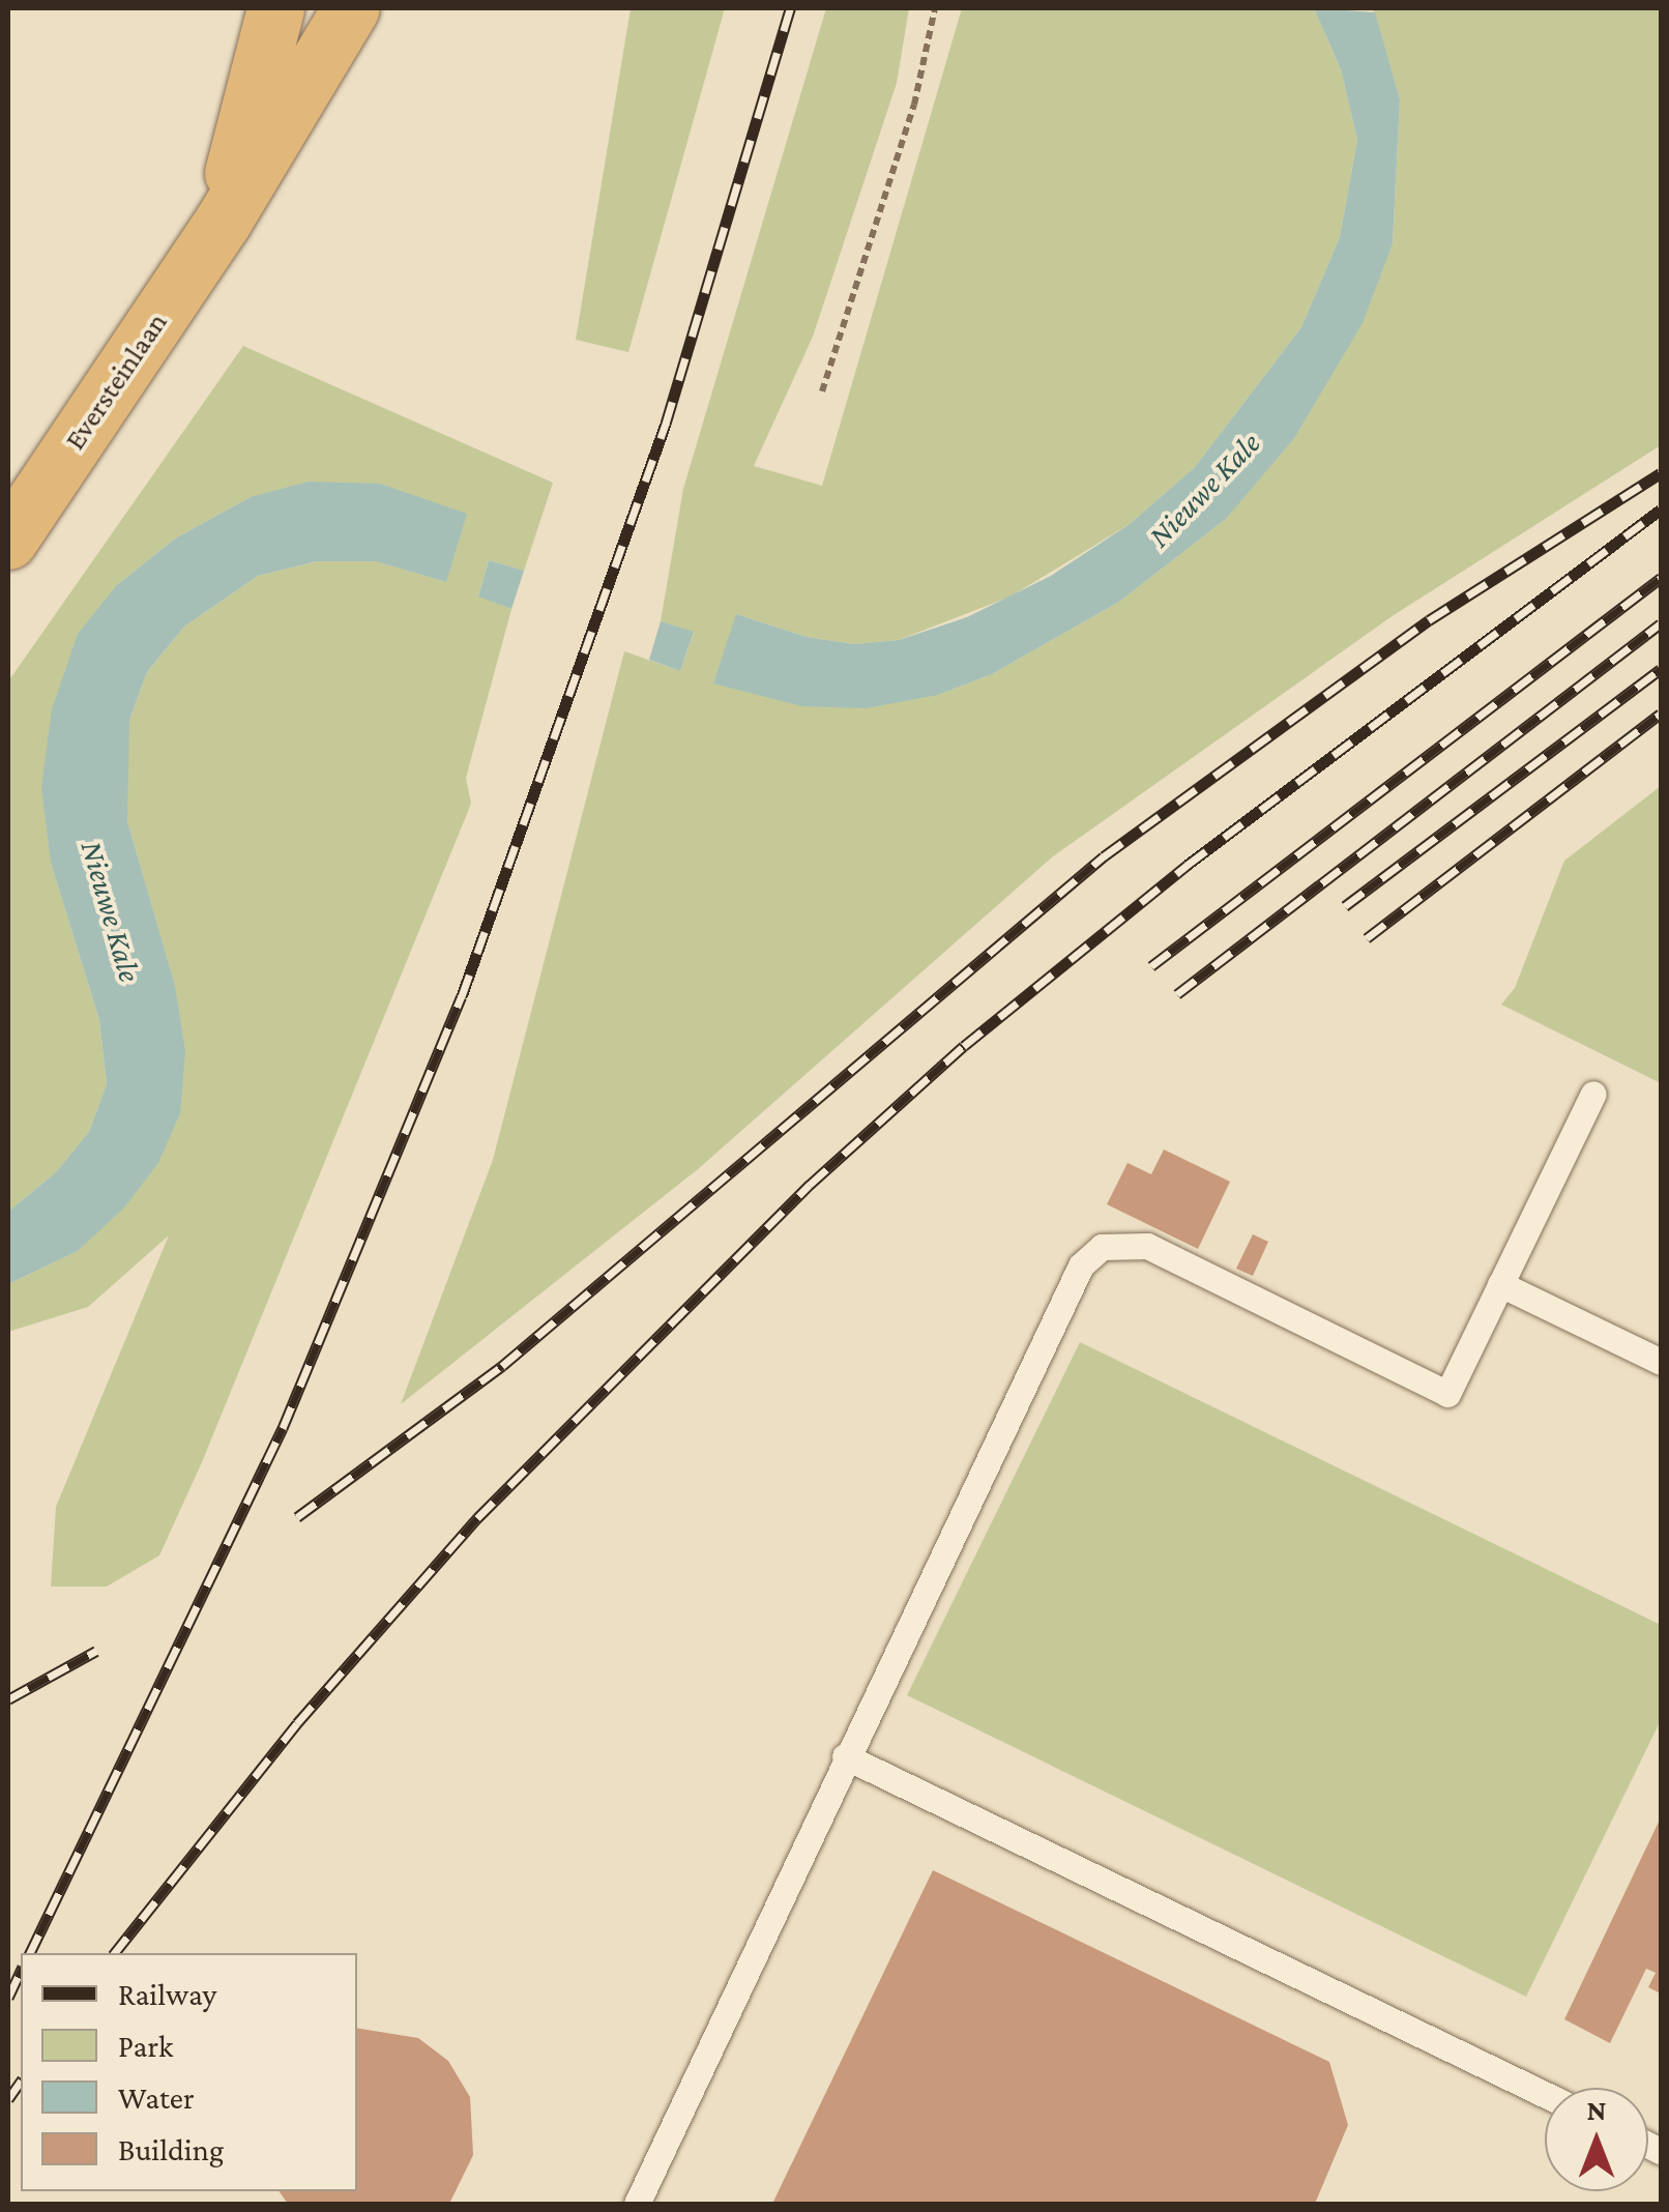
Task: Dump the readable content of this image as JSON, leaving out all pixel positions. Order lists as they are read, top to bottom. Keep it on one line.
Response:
{"streets":{"highway":["Eversteinlaan"]},"water":["Nieuwe Kale"],"legend":["Railway","Park","Water","Building"],"north":"top"}
